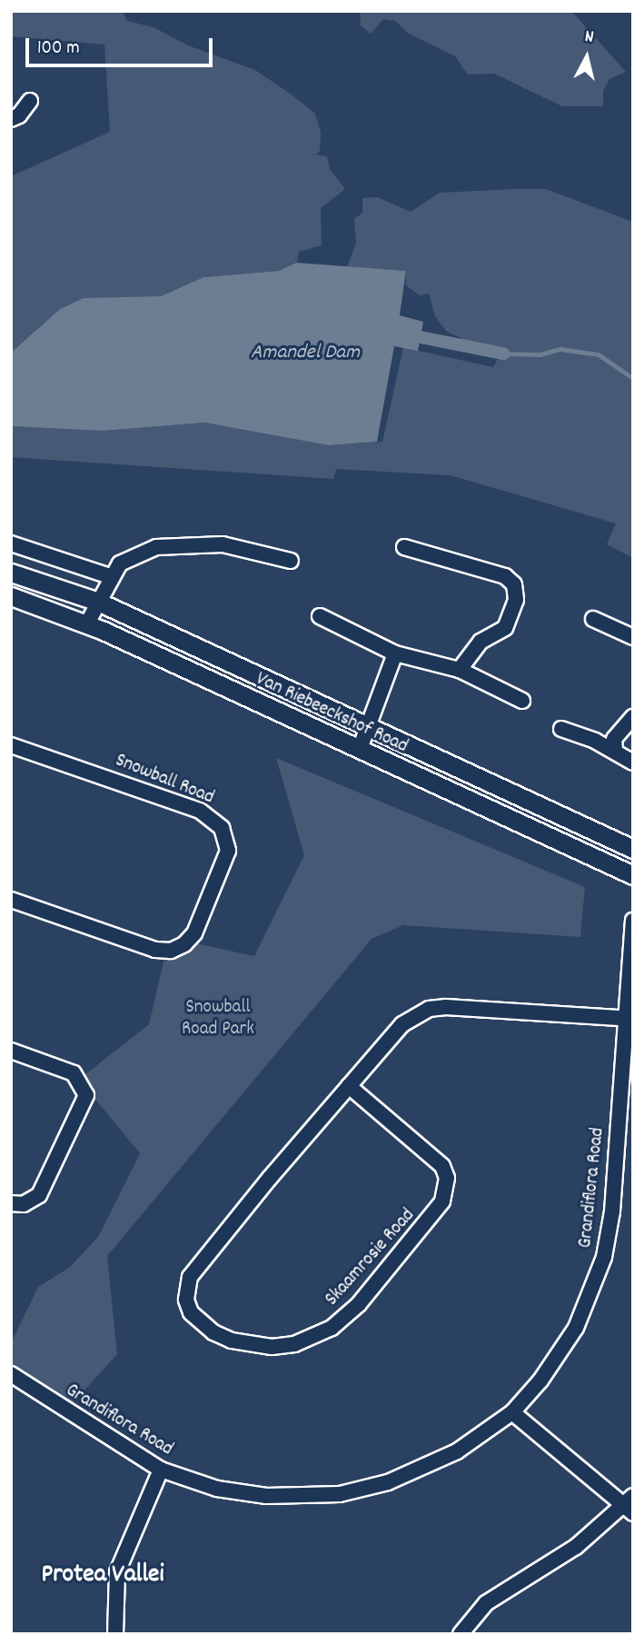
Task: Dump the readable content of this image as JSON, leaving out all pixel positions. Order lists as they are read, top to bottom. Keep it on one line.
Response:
{"streets":{"street":["Van Riebeeckshof Road","Snowball Road","Grandiflora Road","Skaamrosie Road"]},"crossings":[["Grandiflora Road","Skaamrosie Road"]],"districts":["Protea Vallei"],"water":["Amandel Dam"],"parks":["Snowball Road Park"],"scale_bar":"100 m","north":"top"}
